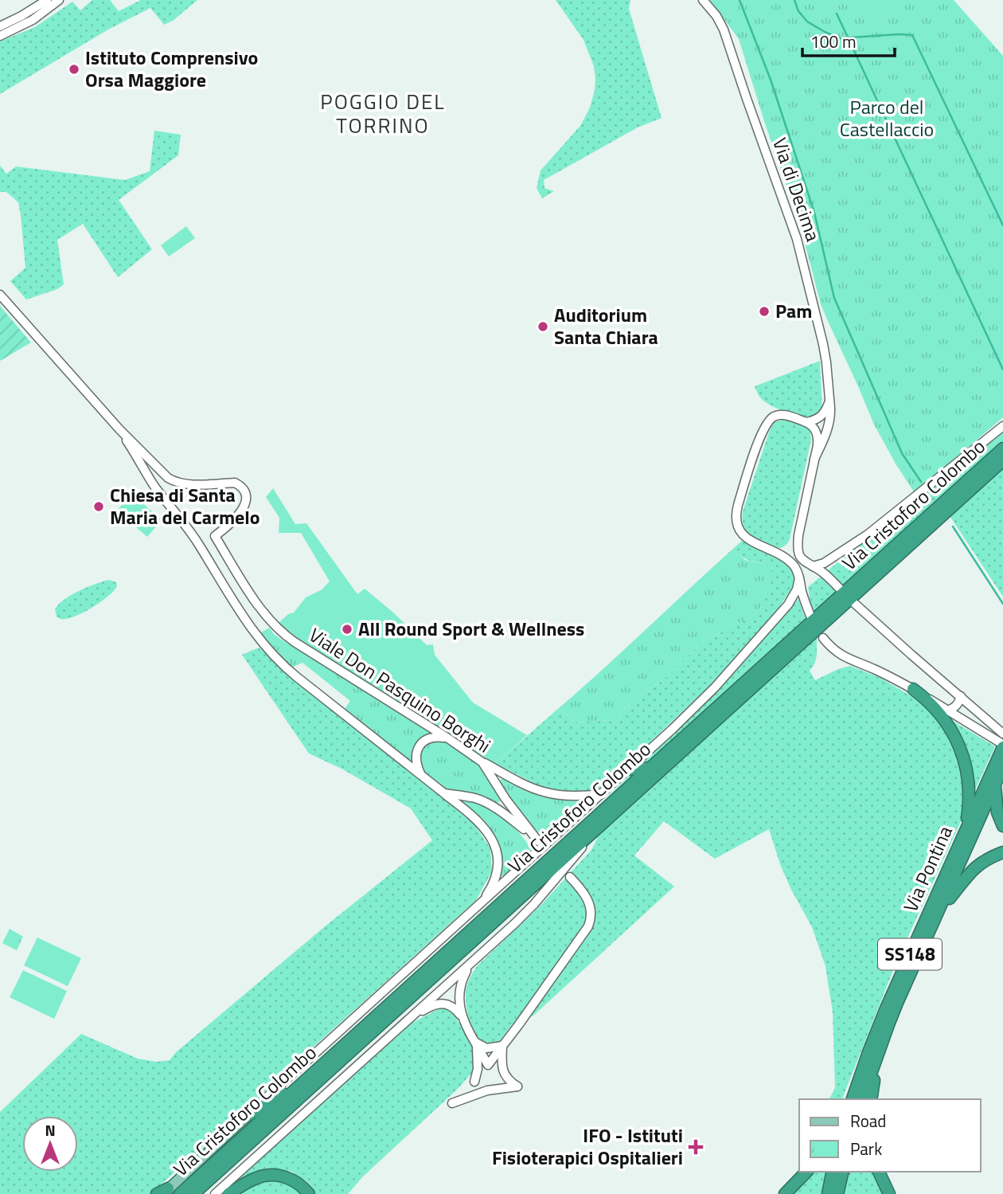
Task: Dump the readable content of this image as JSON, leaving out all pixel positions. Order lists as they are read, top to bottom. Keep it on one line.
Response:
{"streets":{"highway":["Via Cristoforo Colombo","Via Pontina","SS148"],"main road":["Via di Decima","Viale Don Pasquino Borghi"]},"crossings":[["Via di Decima","Via Cristoforo Colombo"]],"districts":["POGGIO DEL TORRINO"],"parks":["Parco del Castellaccio"],"places":{"other":["Istituto Comprensivo Orsa Maggiore","Pam","Auditorium Santa Chiara","Chiesa di Santa Maria del Carmelo","All Round Sport & Wellness"],"health":["IFO - Istituti Fisioterapici Ospitalieri"]},"legend":["Road","Park"],"scale_bar":"100 m","north":"top"}
